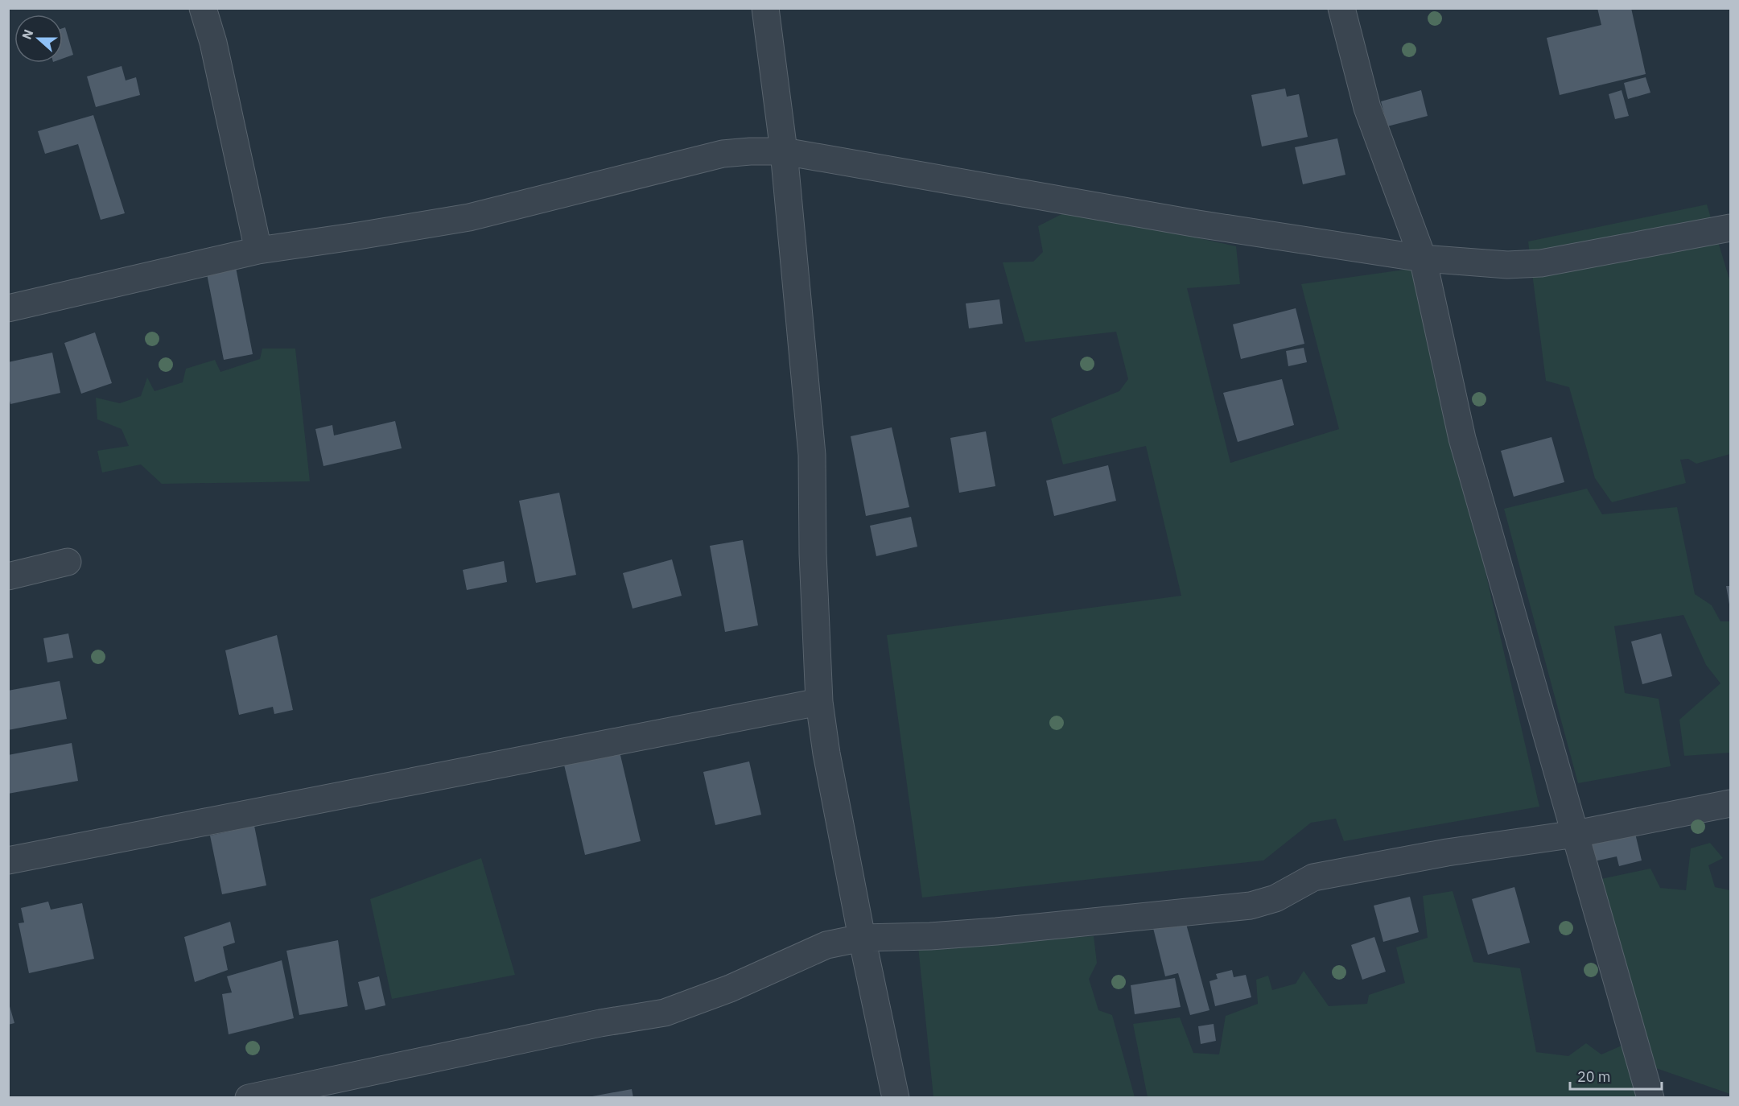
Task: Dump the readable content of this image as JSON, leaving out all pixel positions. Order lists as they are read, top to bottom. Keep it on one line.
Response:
{"scale_bar":"20 m","north":"left"}
